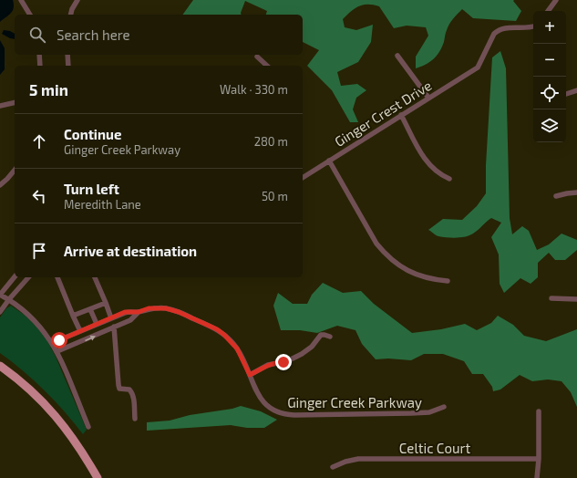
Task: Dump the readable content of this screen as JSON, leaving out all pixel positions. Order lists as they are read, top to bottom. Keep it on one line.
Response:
{"streets":{"street":["Ginger Crest Drive","Ginger Creek Parkway","Celtic Court"]},"page":{"map_buttons":["+","−"],"search":"Search here","heading":["5 min","Walk · 330 m"],"list":[["Continue","Ginger Creek Parkway","280 m"],["Turn left","Meredith Lane","50 m"],"Arrive at destination"]}}
